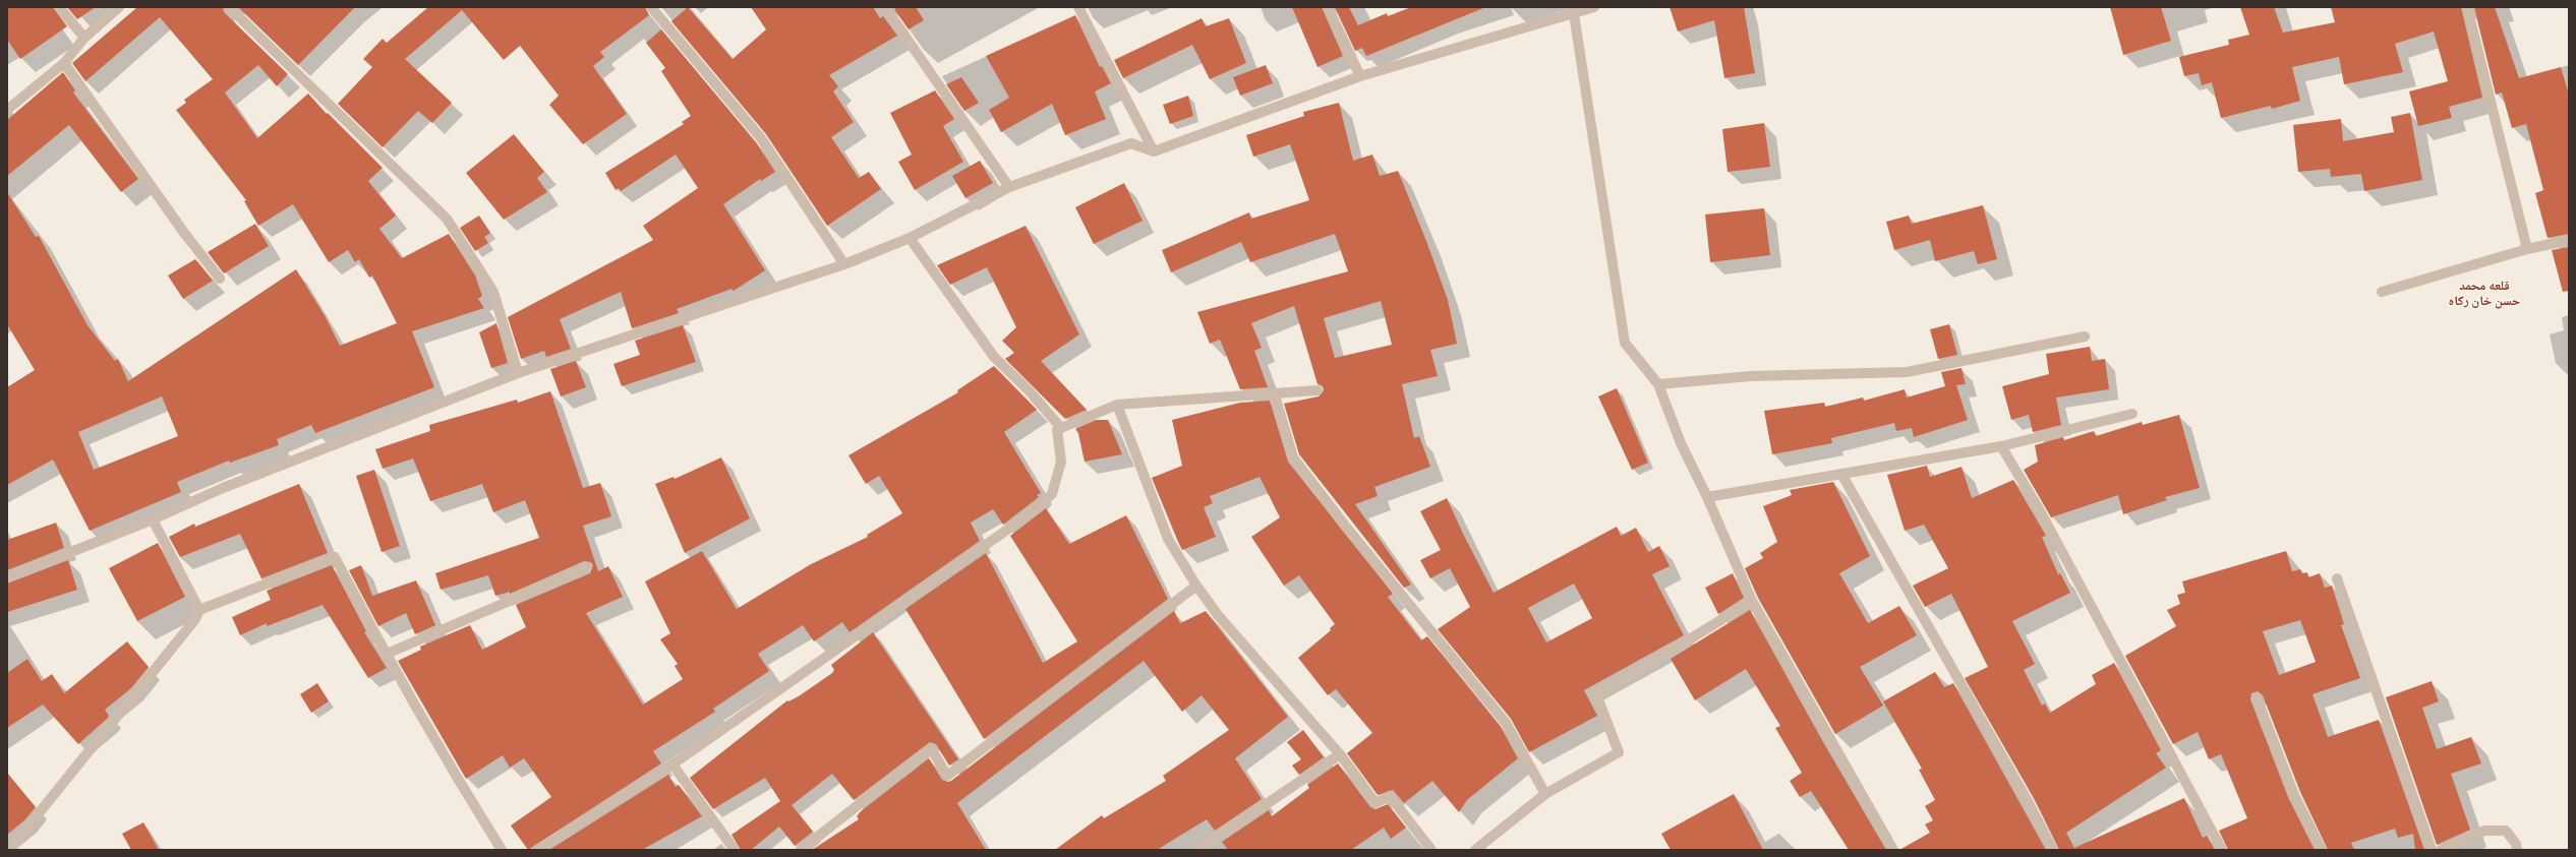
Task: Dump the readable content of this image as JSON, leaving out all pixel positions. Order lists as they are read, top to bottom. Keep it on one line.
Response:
{"districts":["قلعه محمد حسن خان رکاه"]}
